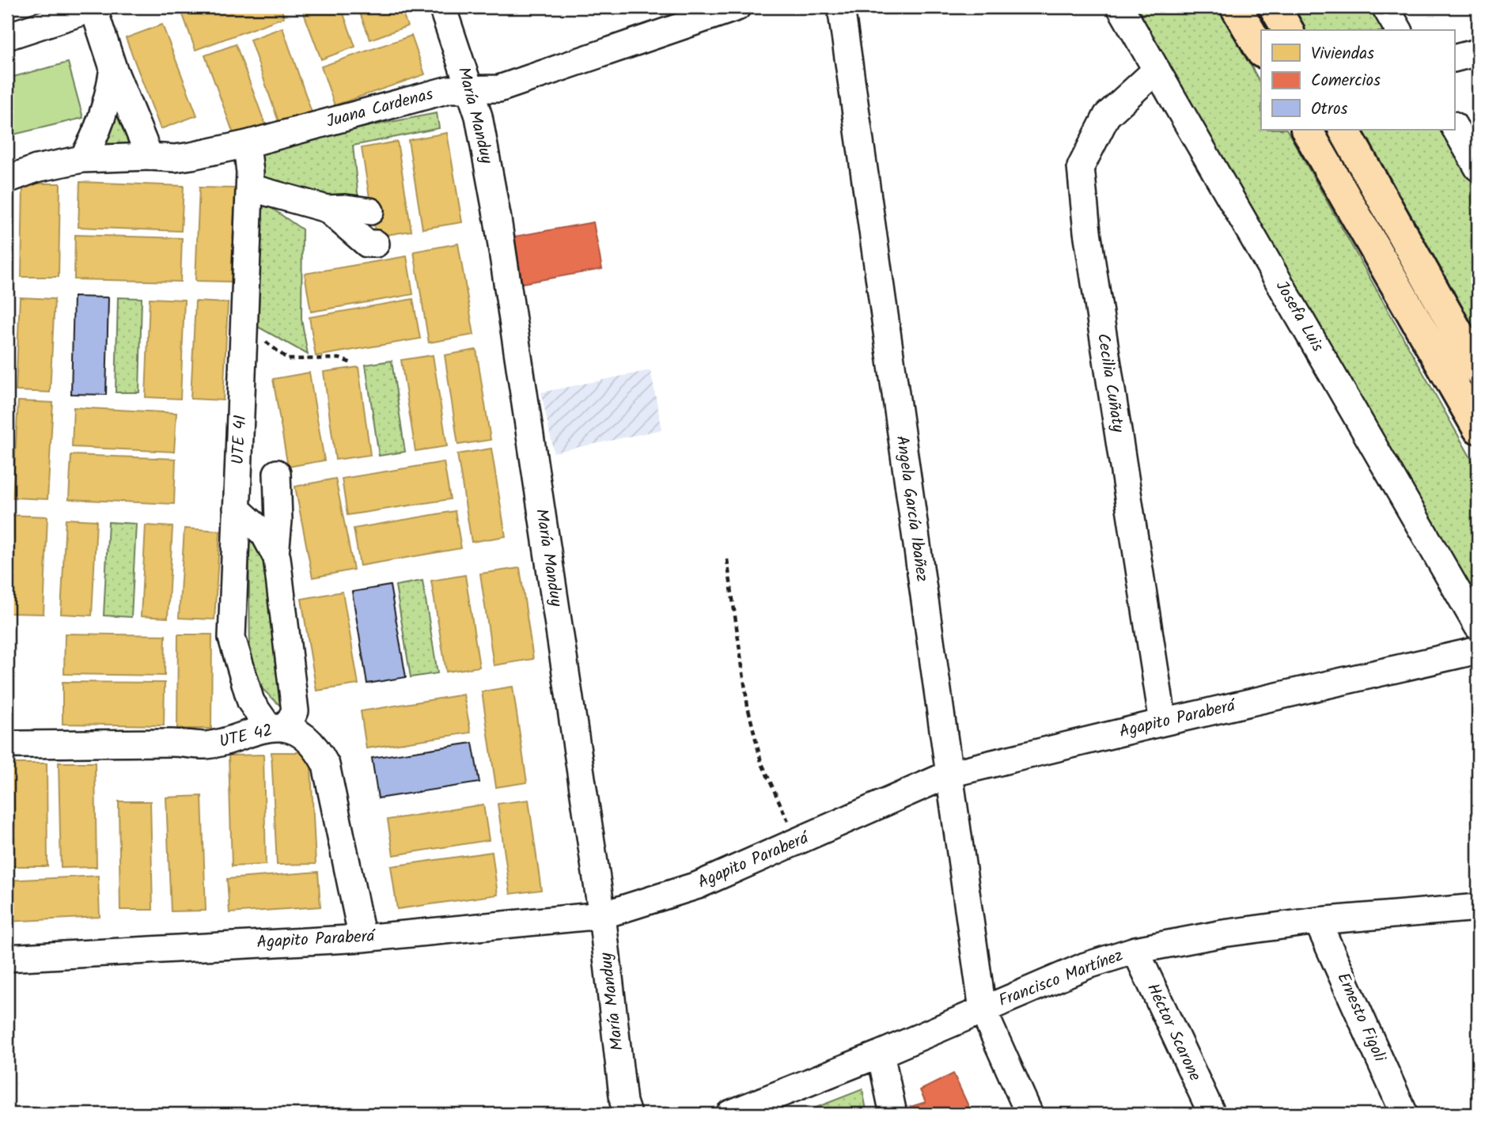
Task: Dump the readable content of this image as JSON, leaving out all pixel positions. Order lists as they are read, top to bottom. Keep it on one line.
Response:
{"streets":{"street":["Juana Cardenas","María Manduy","Josefa Luis","Cecilia Cuñaty","UTE 41","Angela García Ibañez","Agapito Paraberá","UTE 42","Francisco Martínez","Ernesto Figoli","Héctor Scarone"]},"crossings":[["Juana Cardenas","María Manduy"],["Juana Cardenas","UTE 41"],["María Manduy","Agapito Paraberá"],["Josefa Luis","Cecilia Cuñaty"],["Cecilia Cuñaty","Agapito Paraberá"],["UTE 41","UTE 42"],["Angela García Ibañez","Agapito Paraberá"],["Angela García Ibañez","Francisco Martínez"],["Agapito Paraberá","UTE 42"],["Francisco Martínez","Ernesto Figoli"],["Francisco Martínez","Héctor Scarone"]],"legend":["Viviendas","Comercios","Otros"]}
